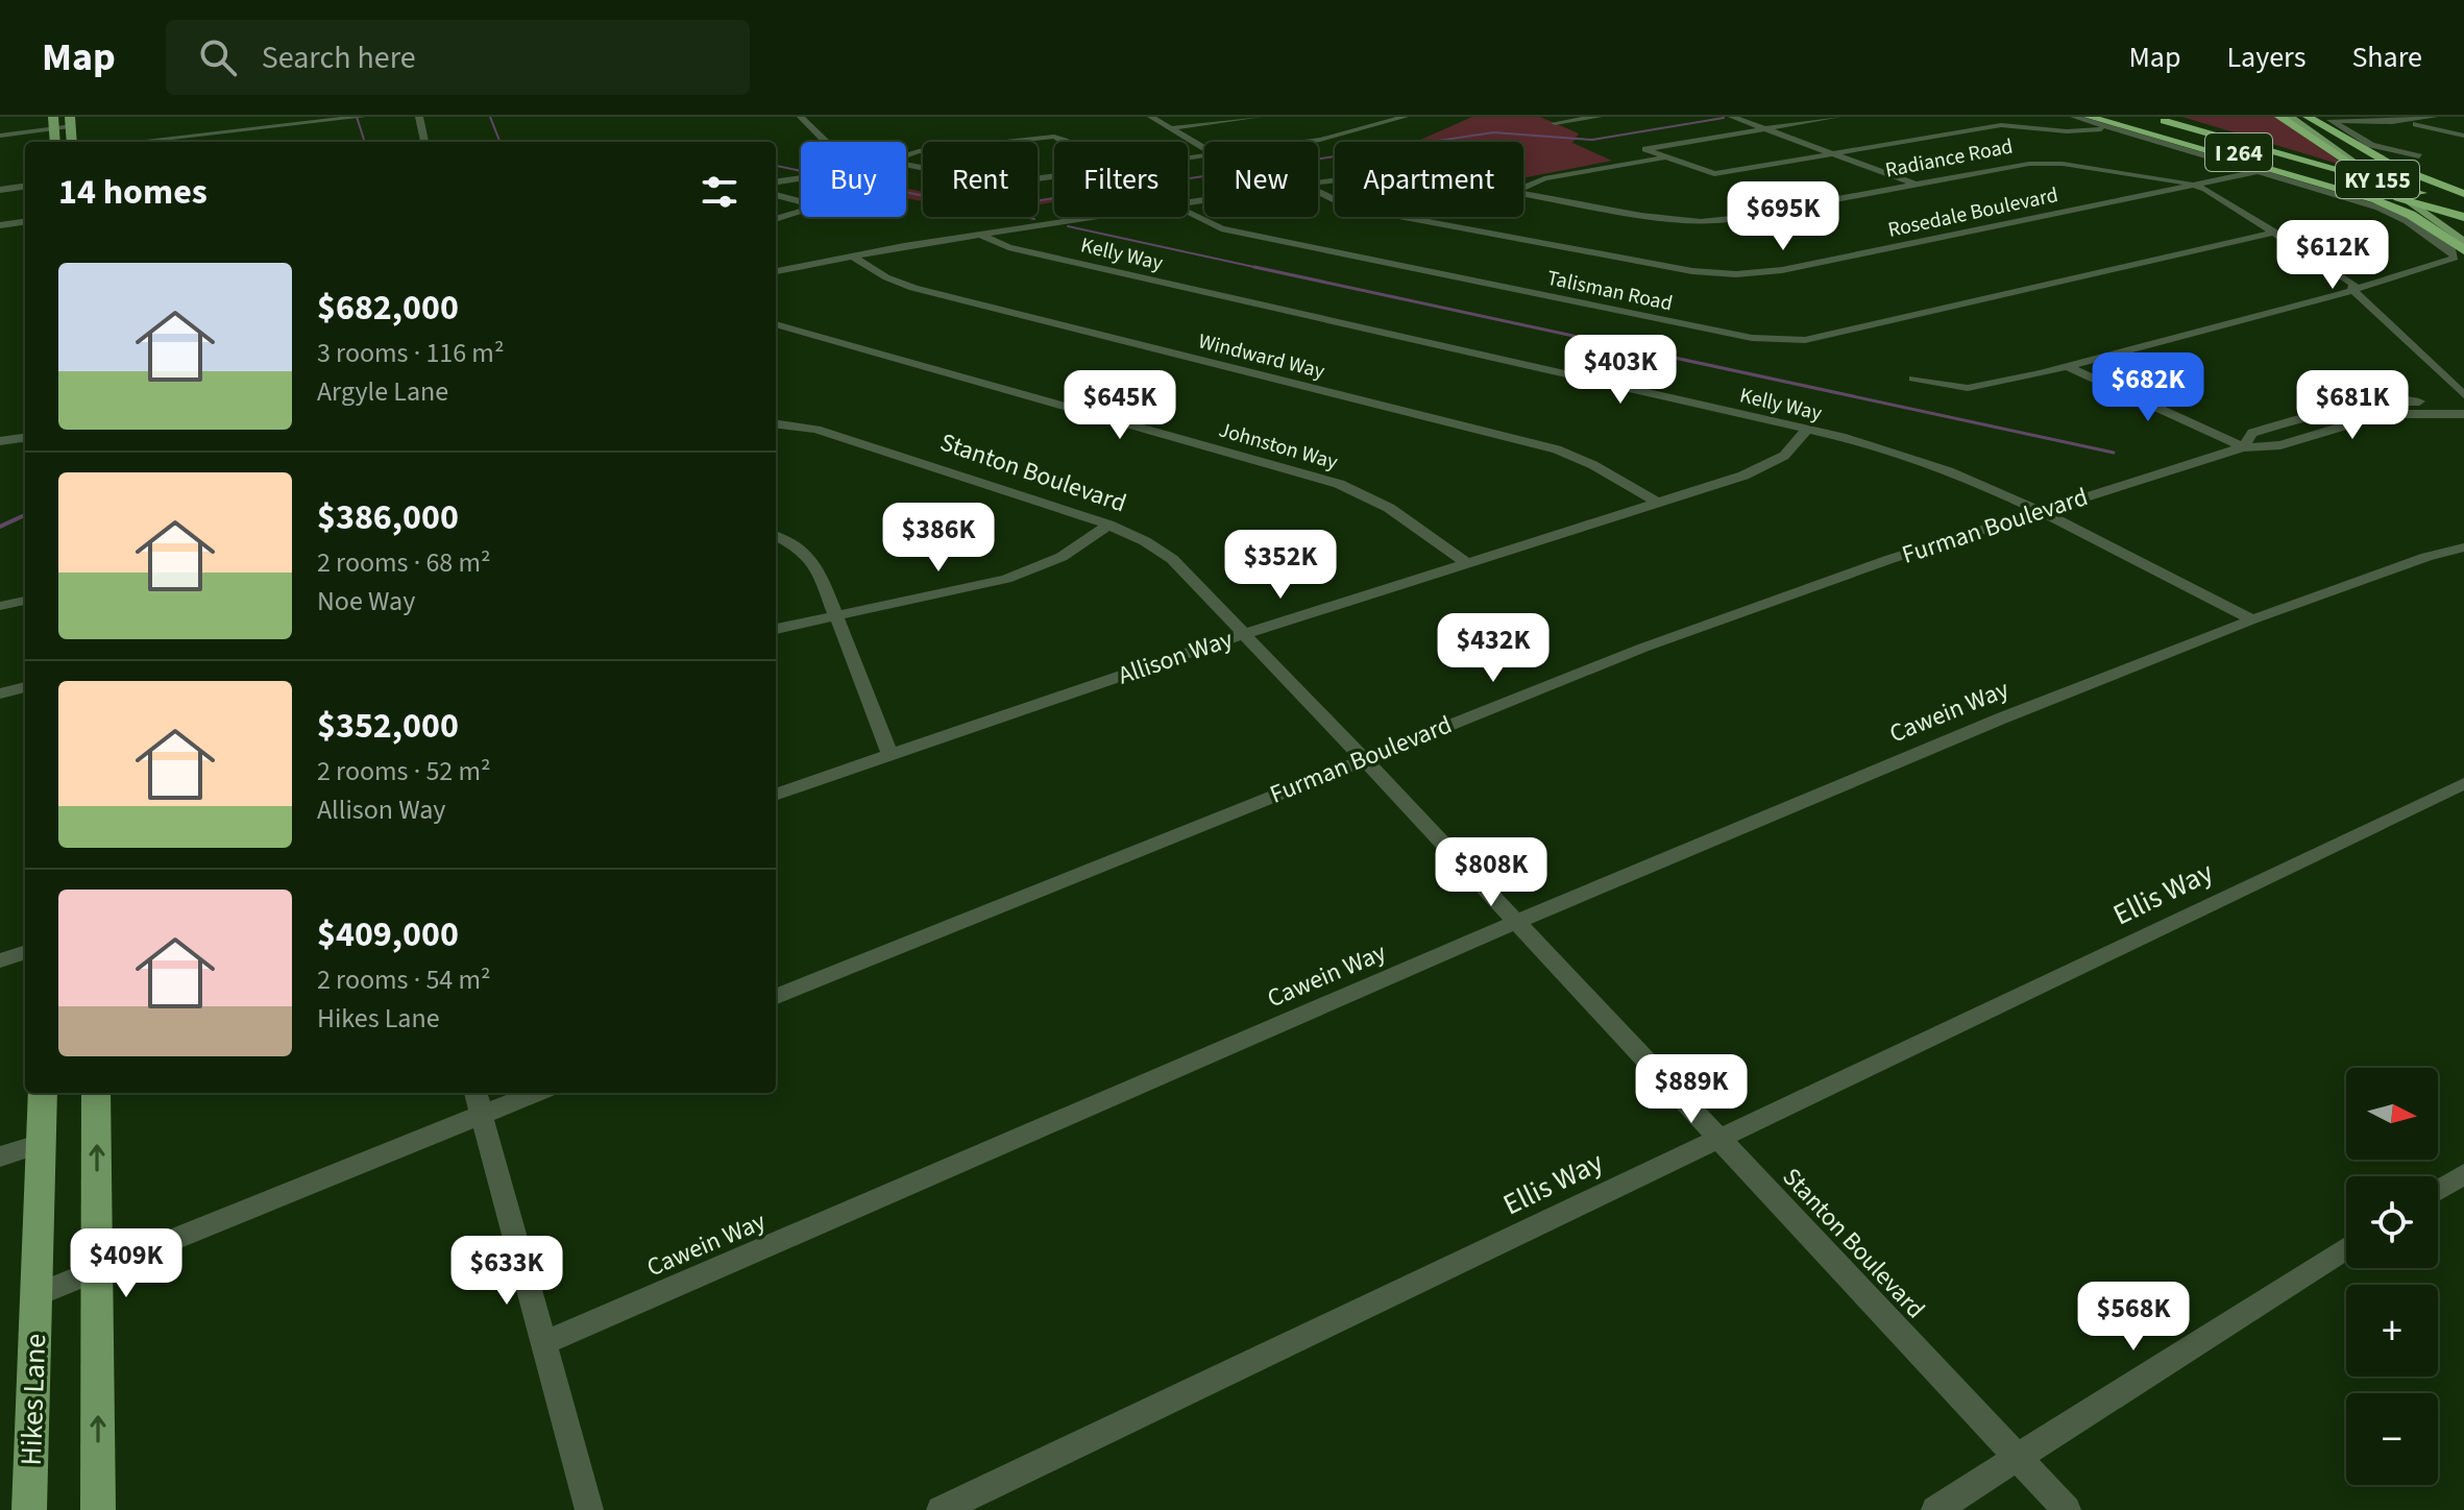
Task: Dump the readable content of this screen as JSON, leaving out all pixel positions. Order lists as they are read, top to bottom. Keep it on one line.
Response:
{"streets":{"highway":["I 264"],"main road":["KY 155","Hikes Lane"],"street":["Radiance Road","Rosedale Boulevard","Kelly Way","Talisman Road","Windward Way","Johnston Way","Stanton Boulevard","Furman Boulevard","Allison Way","Cawein Way","Ellis Way"]},"crossings":[["Radiance Road","Rosedale Boulevard"],["Radiance Road","Kelly Way"],["Radiance Road","Windward Way"],["Kelly Way","Furman Boulevard"],["Kelly Way","Allison Way"],["Kelly Way","Cawein Way"],["Windward Way","Allison Way"],["Johnston Way","Allison Way"],["Stanton Boulevard","Furman Boulevard"],["Stanton Boulevard","Allison Way"],["Stanton Boulevard","Cawein Way"],["Stanton Boulevard","Ellis Way"]],"north":"right","page":{"header":"Map","search":"Search here","nav":["Map","Layers","Share"],"chip":["Buy","Rent","Filters","New","Apartment"],"heading":"14 homes","price":["$695K","$612K","$403K","$682K","$645K","$681K","$386K","$352K","$432K","$808K","$889K","$409K","$633K","$568K"],"list":[{"name":"$682,000","note":"3 rooms · 116 m² · Argyle Lane"},{"name":"$386,000","note":"2 rooms · 68 m² · Noe Way"},{"name":"$352,000","note":"2 rooms · 52 m² · Allison Way"},{"name":"$409,000","note":"2 rooms · 54 m² · Hikes Lane"}],"map_buttons":["+","−"]}}
